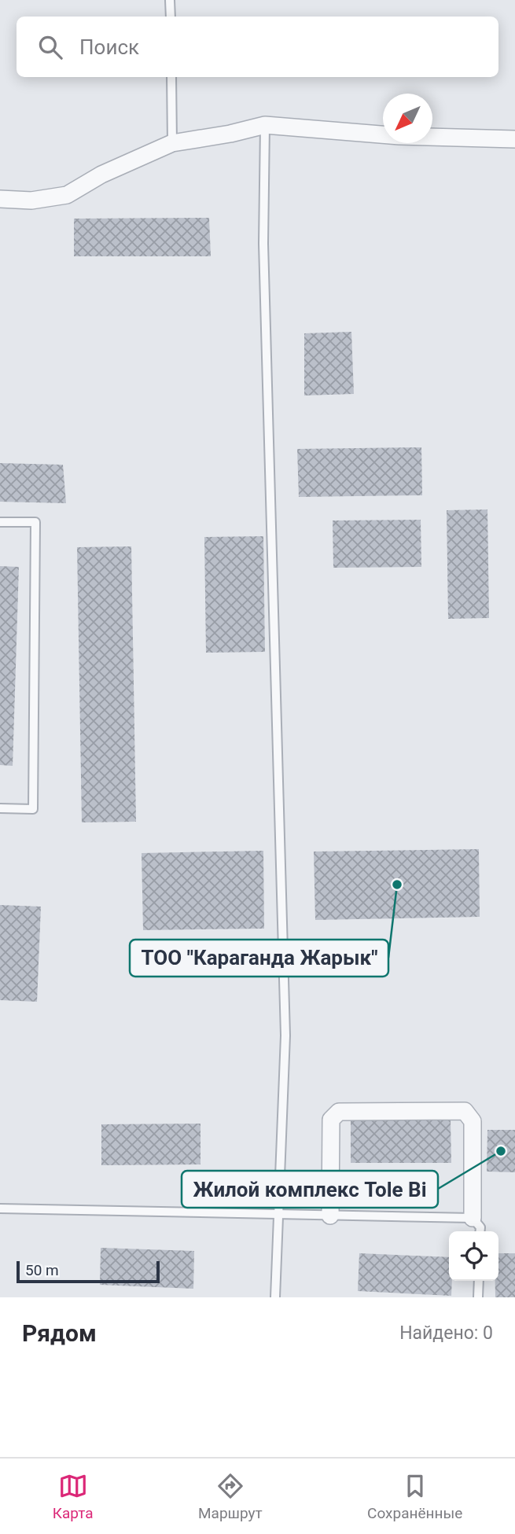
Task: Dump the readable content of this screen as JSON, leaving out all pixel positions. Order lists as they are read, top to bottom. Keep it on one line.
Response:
{"places":["ТОО \"Караганда Жарык\"","Жилой комплекс Tole Bi"],"scale_bar":"50 m","north":"bottom left","page":{"search":"Поиск","scale":"50 m","heading":["Рядом","Найдено: 0"],"nav":["Карта","Маршрут","Сохранённые"]}}
